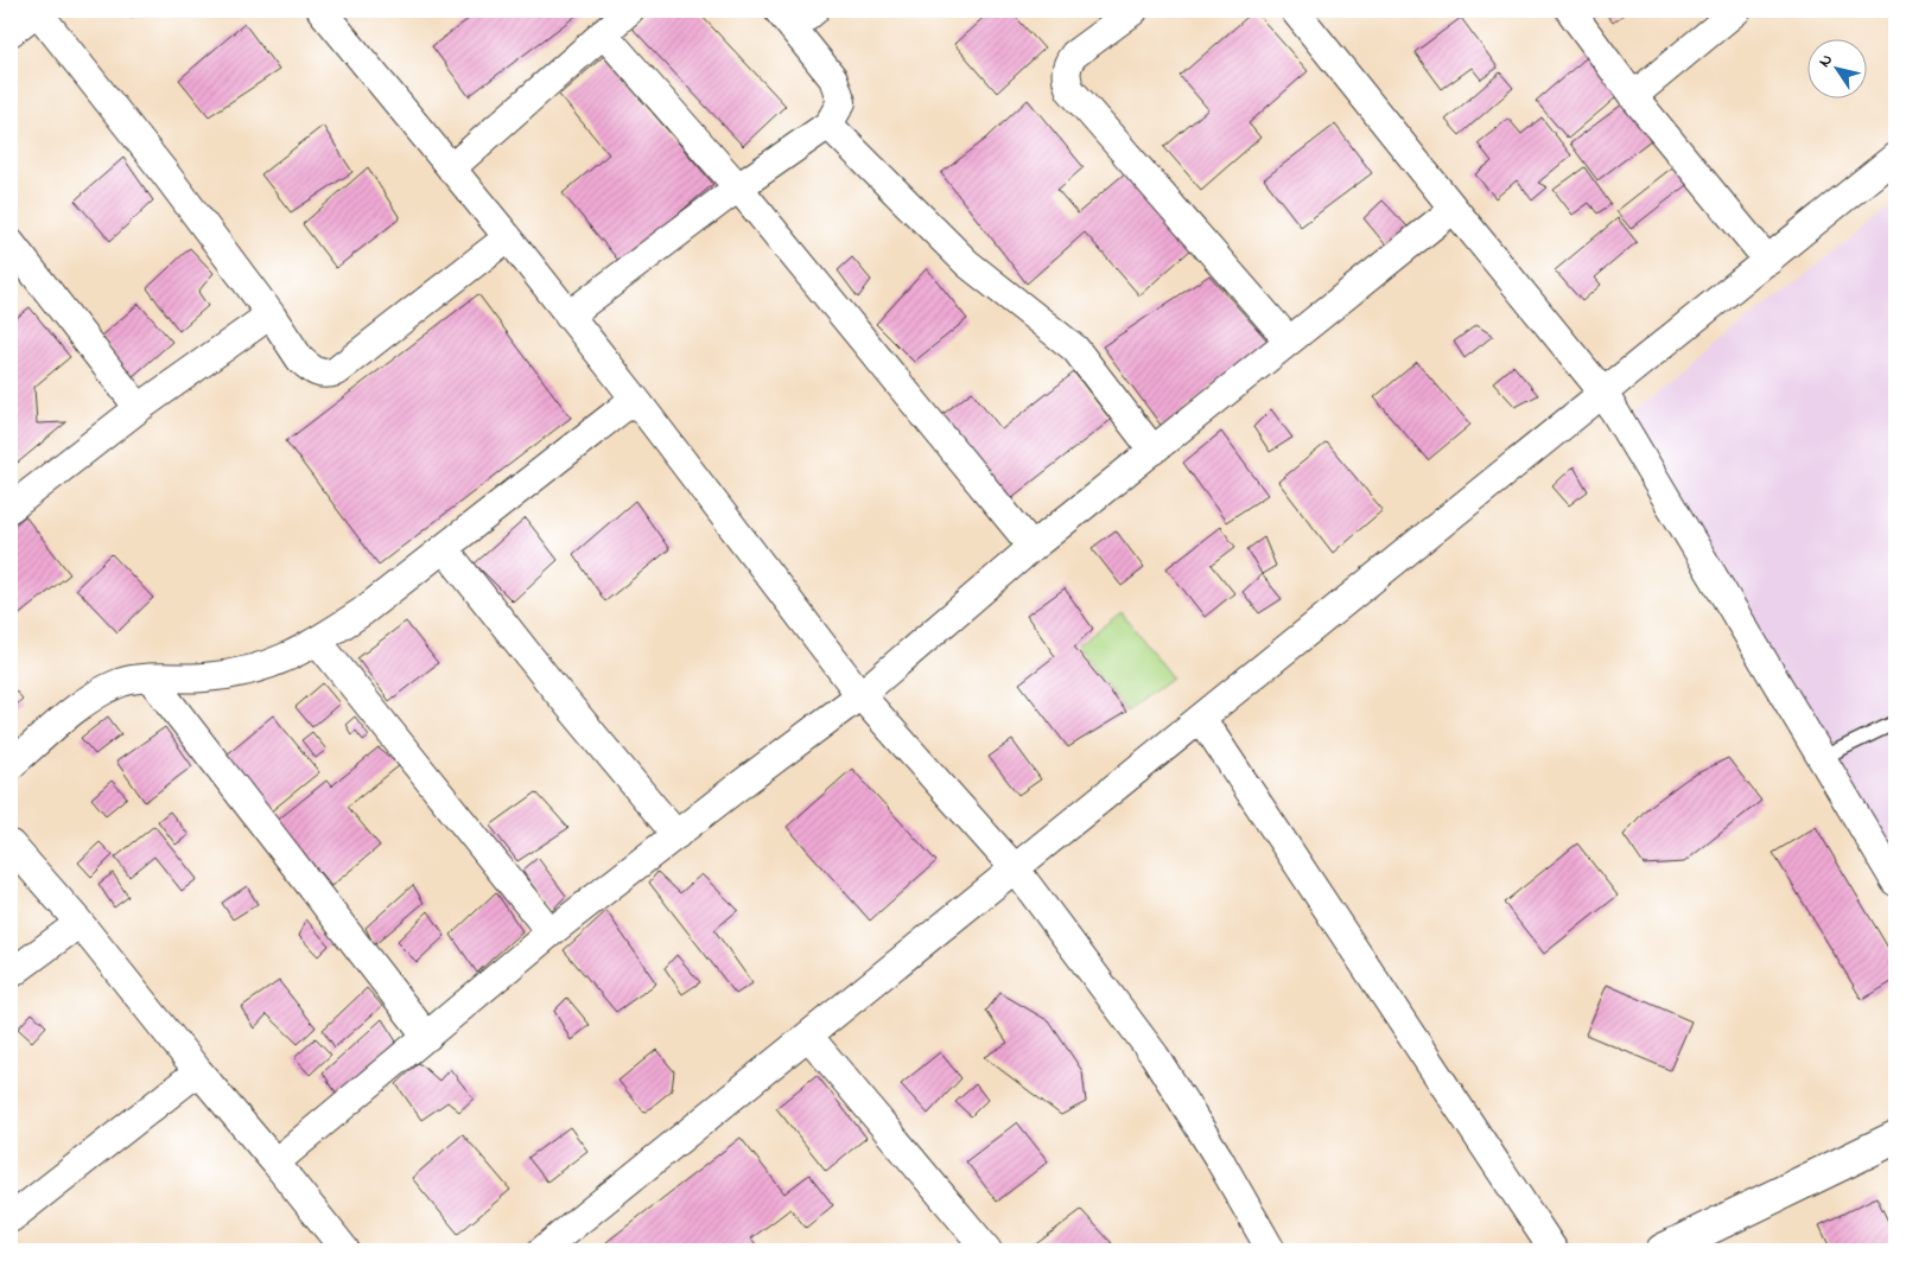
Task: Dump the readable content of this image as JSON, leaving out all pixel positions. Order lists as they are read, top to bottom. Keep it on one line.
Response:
{"north":"top left"}
